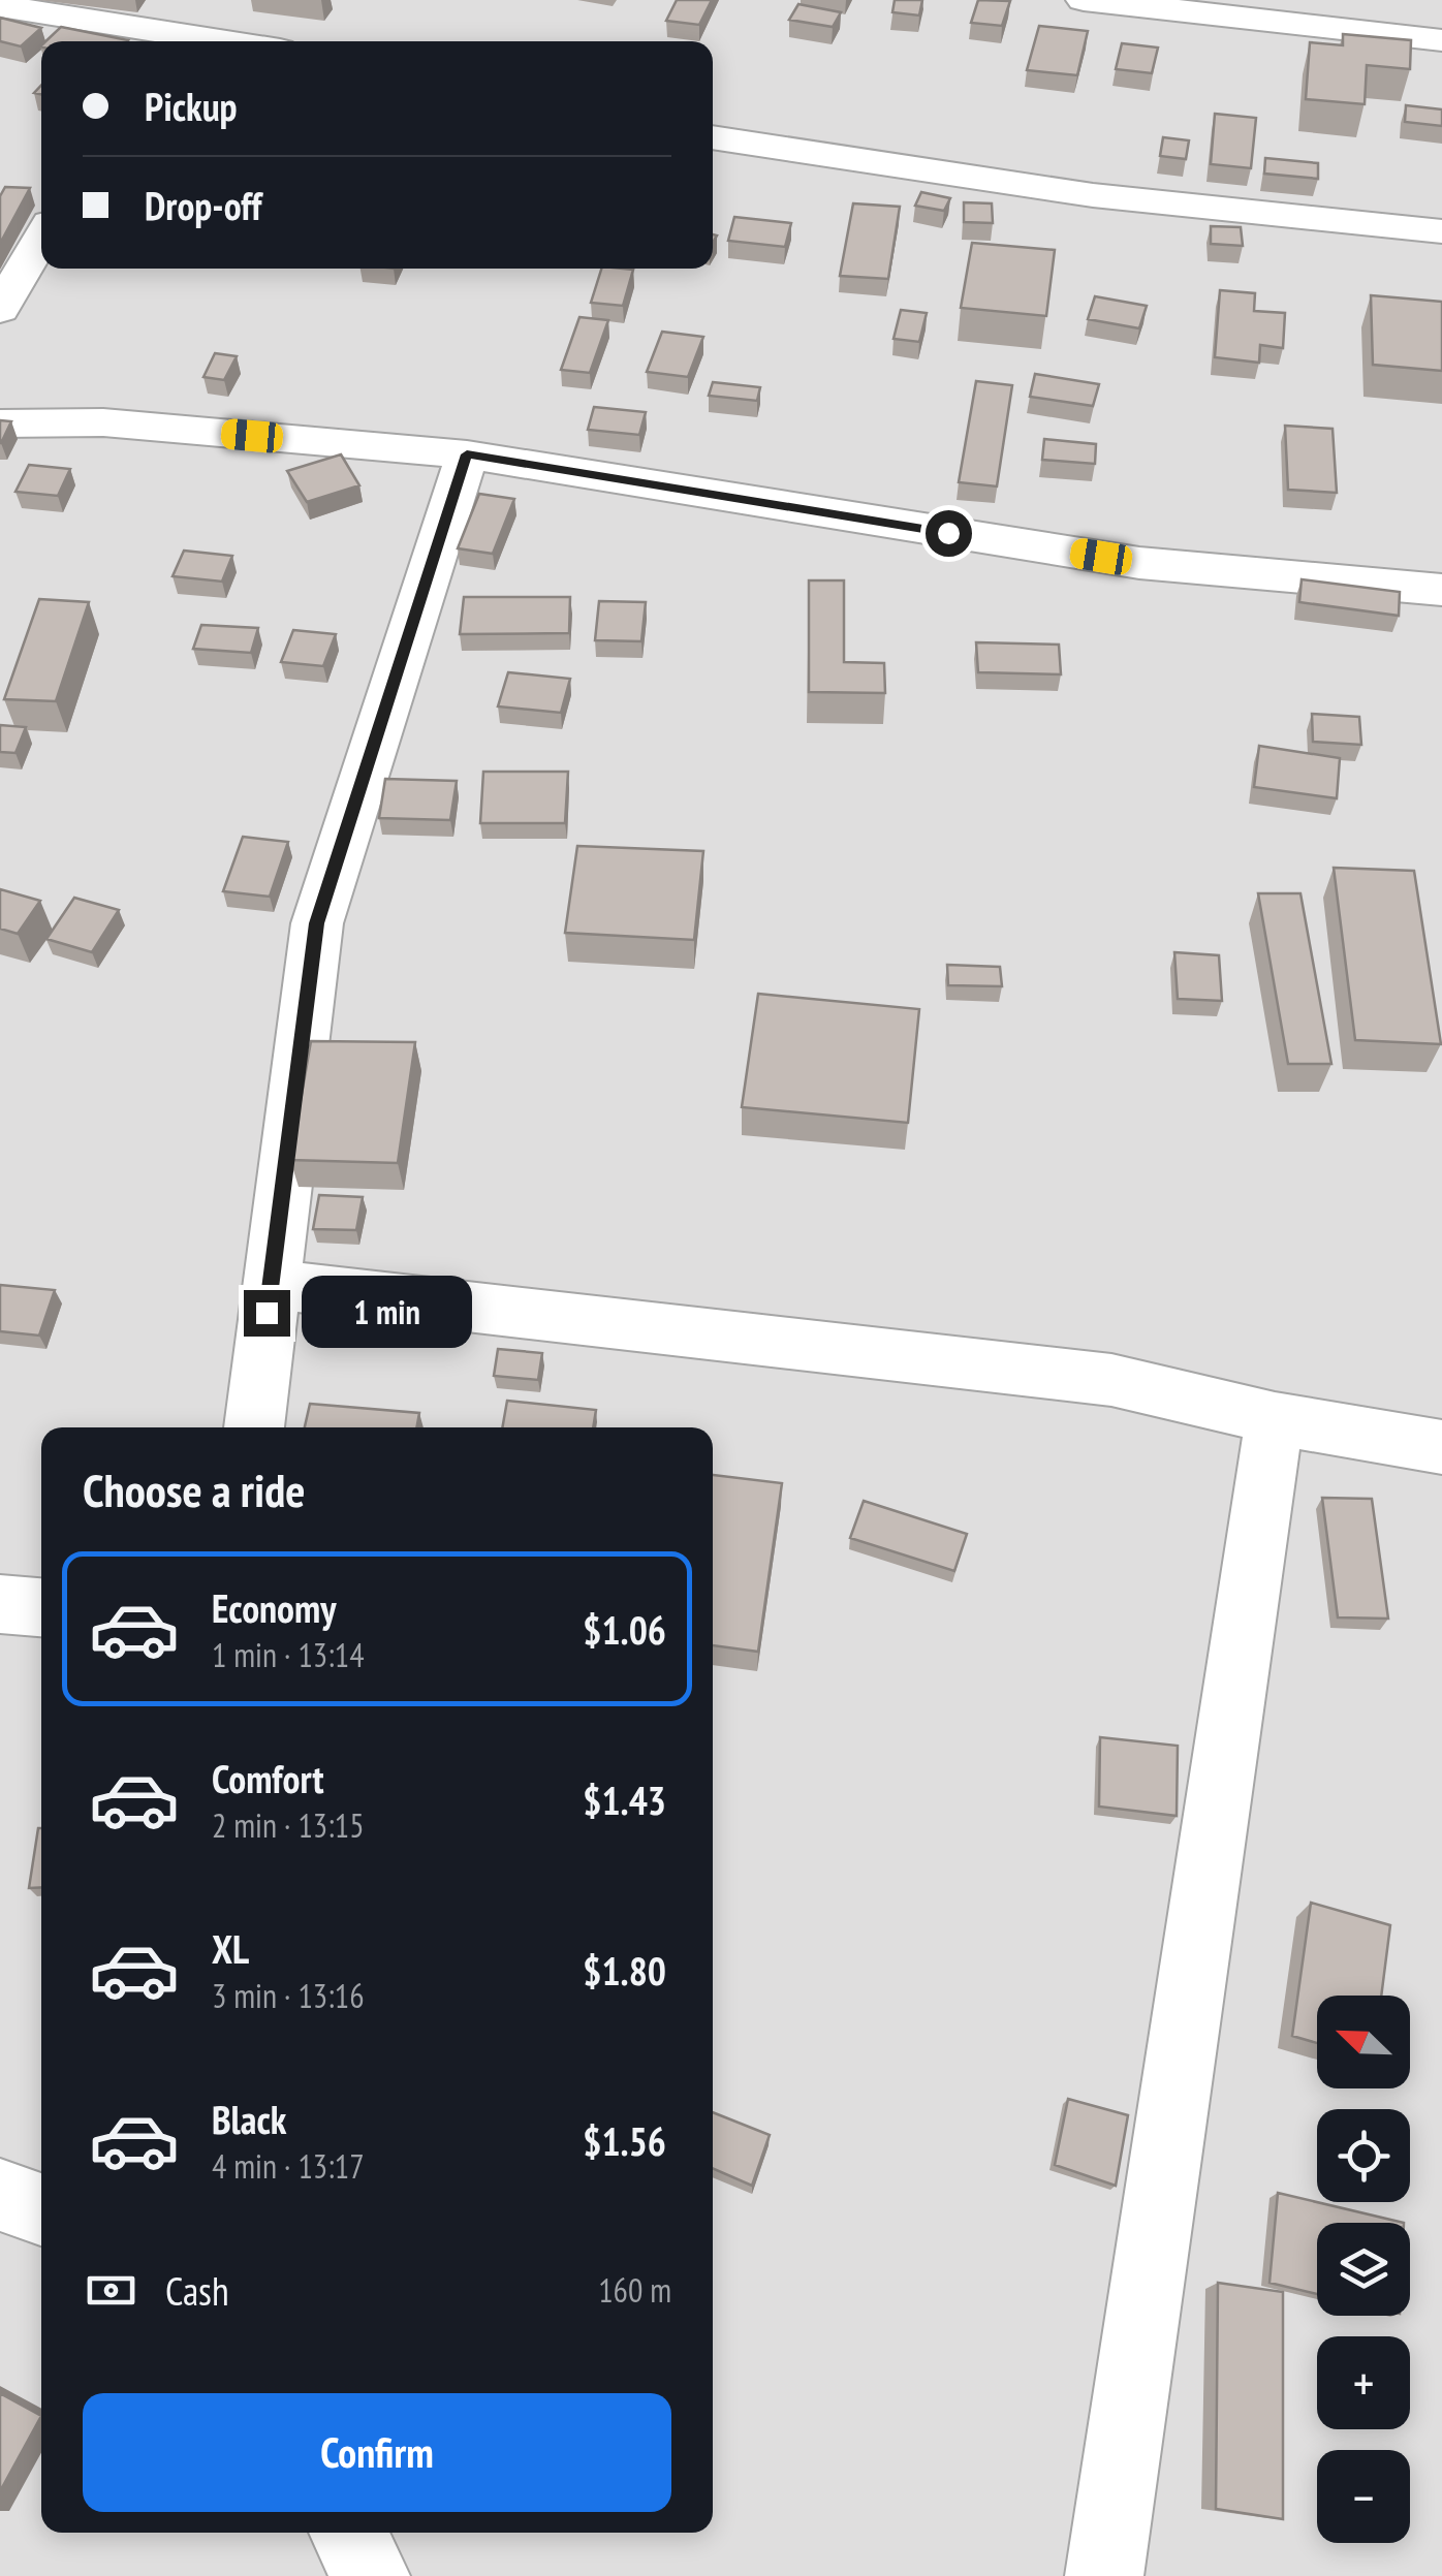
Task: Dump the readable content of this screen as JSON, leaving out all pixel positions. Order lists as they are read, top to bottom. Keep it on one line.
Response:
{"north":"top left","page":{"banner":["Pickup","Drop-off"],"bubble":"1 min","heading":"Choose a ride","list":[{"name":"Economy","note":"1 min · 13:14","value":"$1.06"},{"name":"Comfort","note":"2 min · 13:15","value":"$1.43"},{"name":"XL","note":"3 min · 13:16","value":"$1.80"},{"name":"Black","note":"4 min · 13:17","value":"$1.56"}],"map_buttons":["+","−"],"pay":["Cash","160 m"],"buttons":"Confirm"}}
